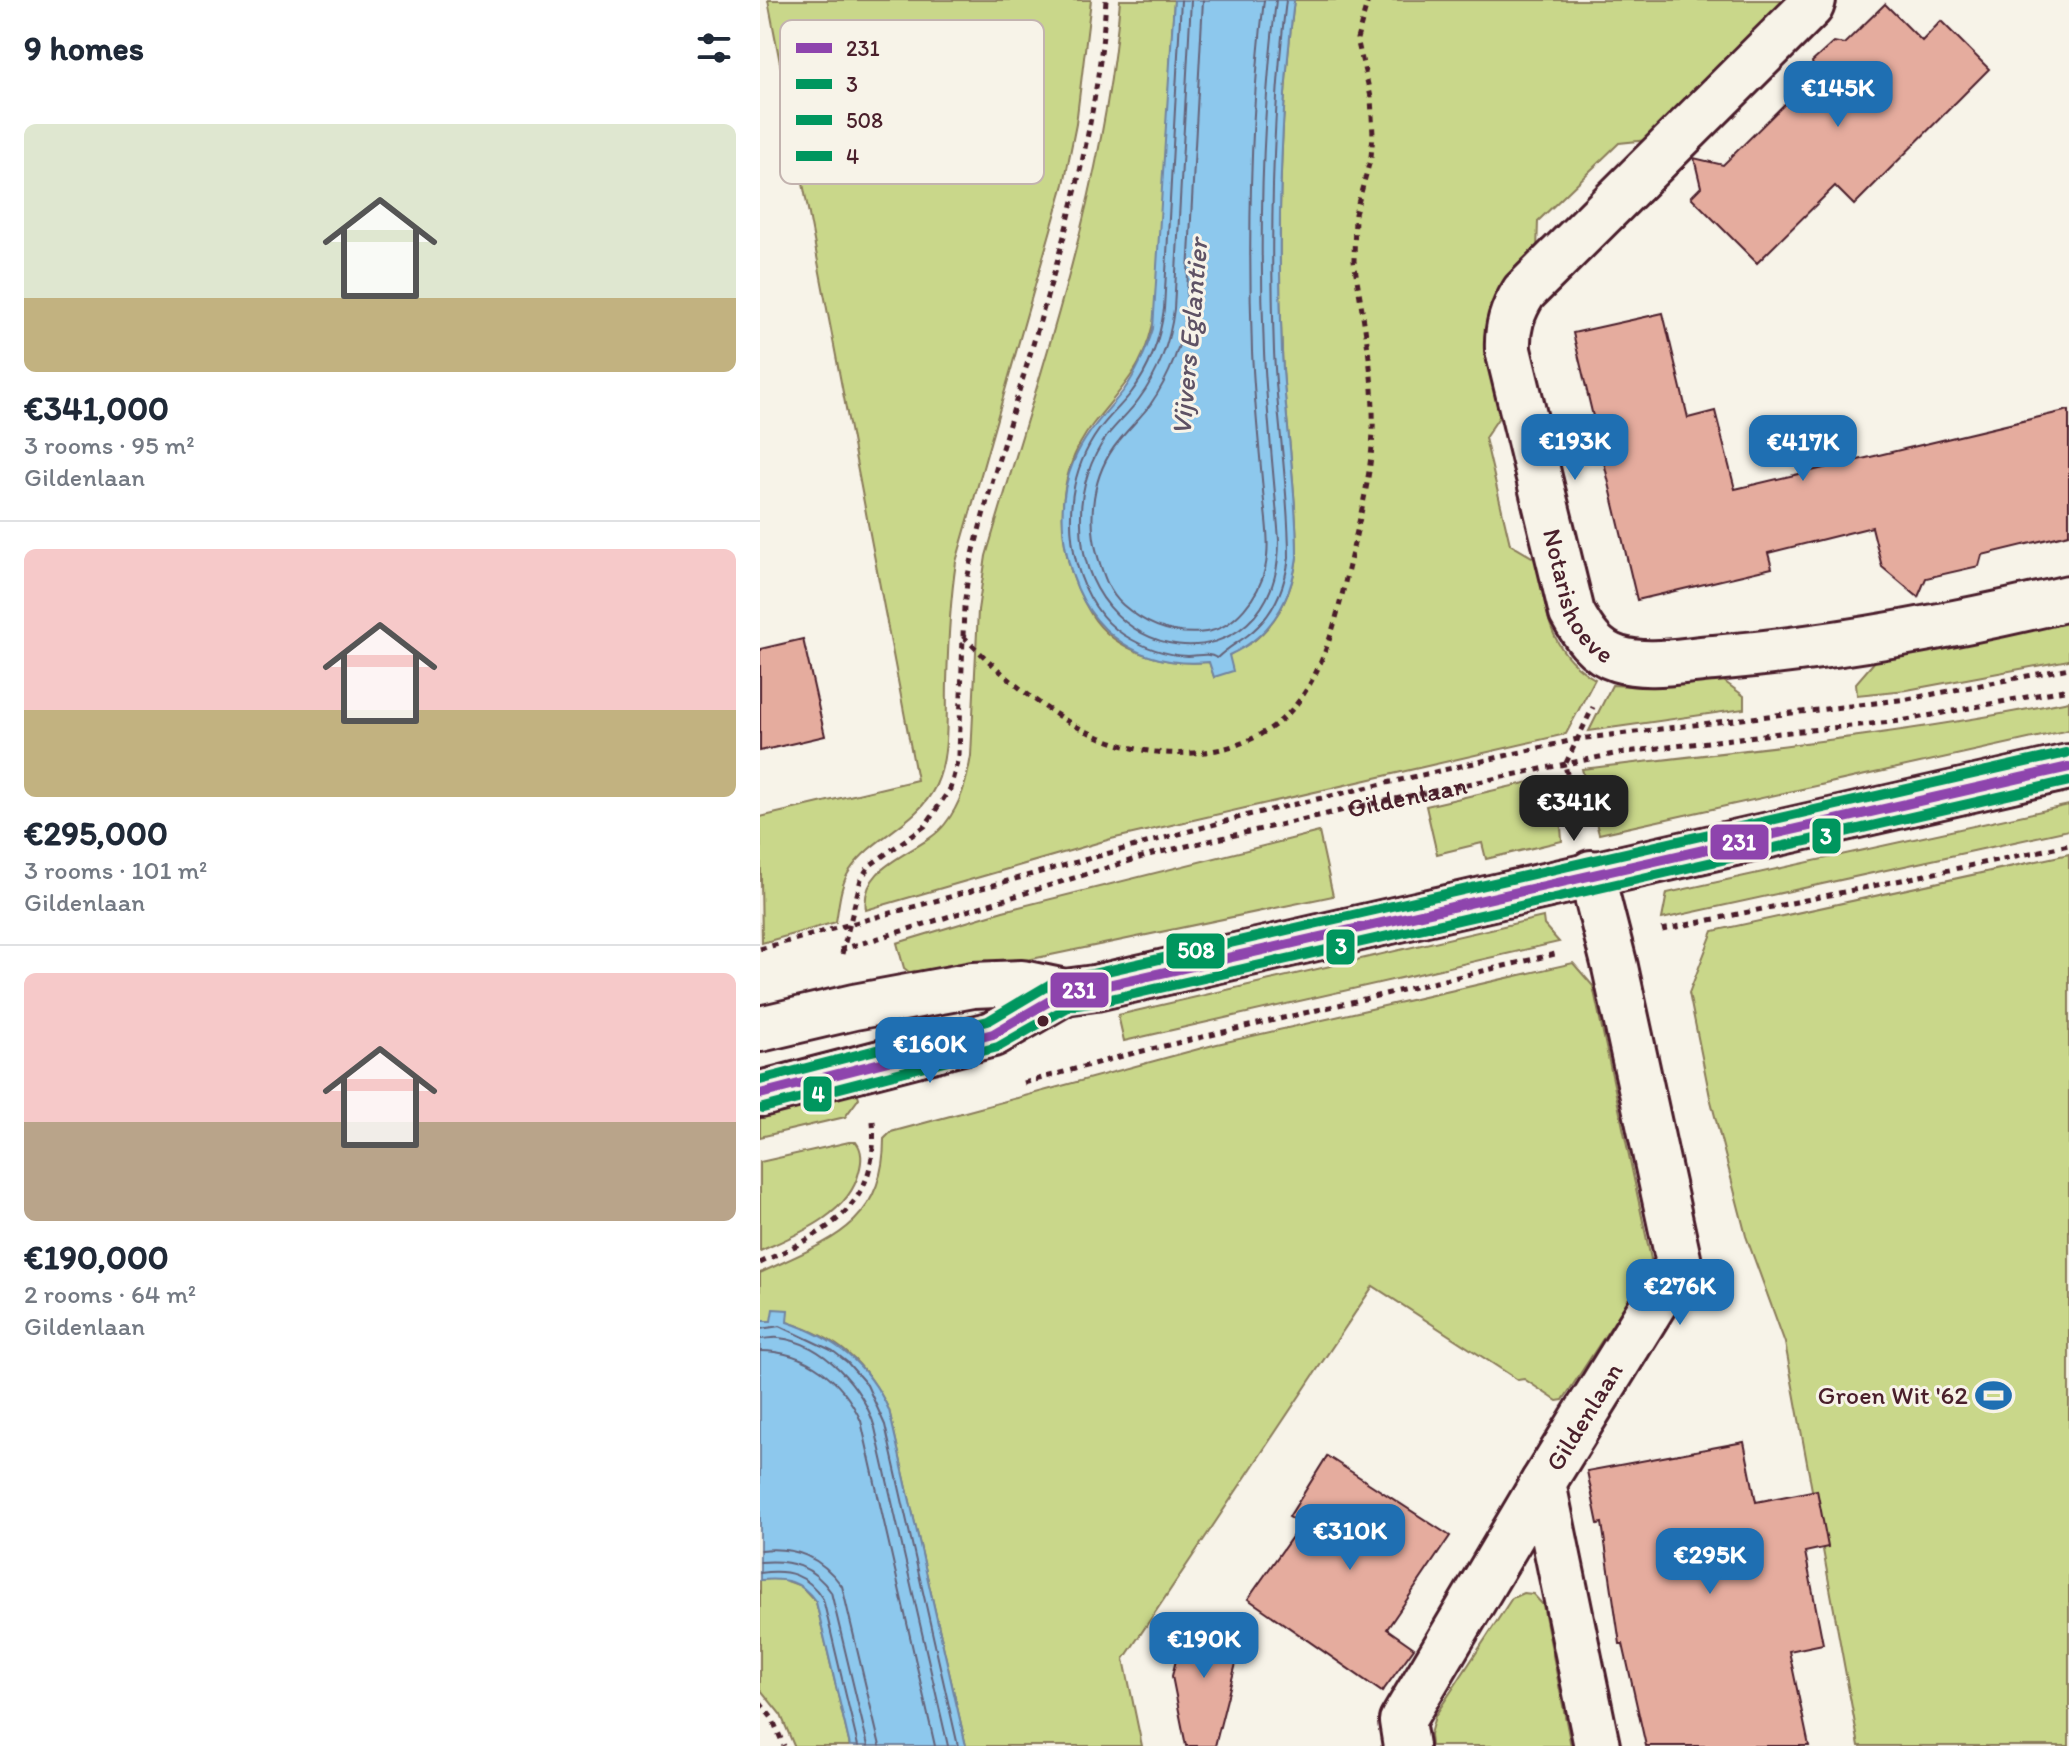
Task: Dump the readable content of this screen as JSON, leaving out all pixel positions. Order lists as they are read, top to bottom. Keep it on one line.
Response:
{"streets":{"street":["Notarishoeve","Gildenlaan"]},"water":["Vijvers Eglantier"],"places":{"sports":["Groen Wit '62"]},"lines":["transit line 508","transit line 231","transit line 3","transit line 4"],"legend":["231","3","508","4"],"page":{"heading":"9 homes","price":["€145K","€193K","€417K","€341K","€160K","€276K","€310K","€295K","€190K"],"list":[{"name":"€341,000","note":"3 rooms · 95 m² · Gildenlaan"},{"name":"€295,000","note":"3 rooms · 101 m² · Gildenlaan"},{"name":"€190,000","note":"2 rooms · 64 m² · Gildenlaan"}]}}
